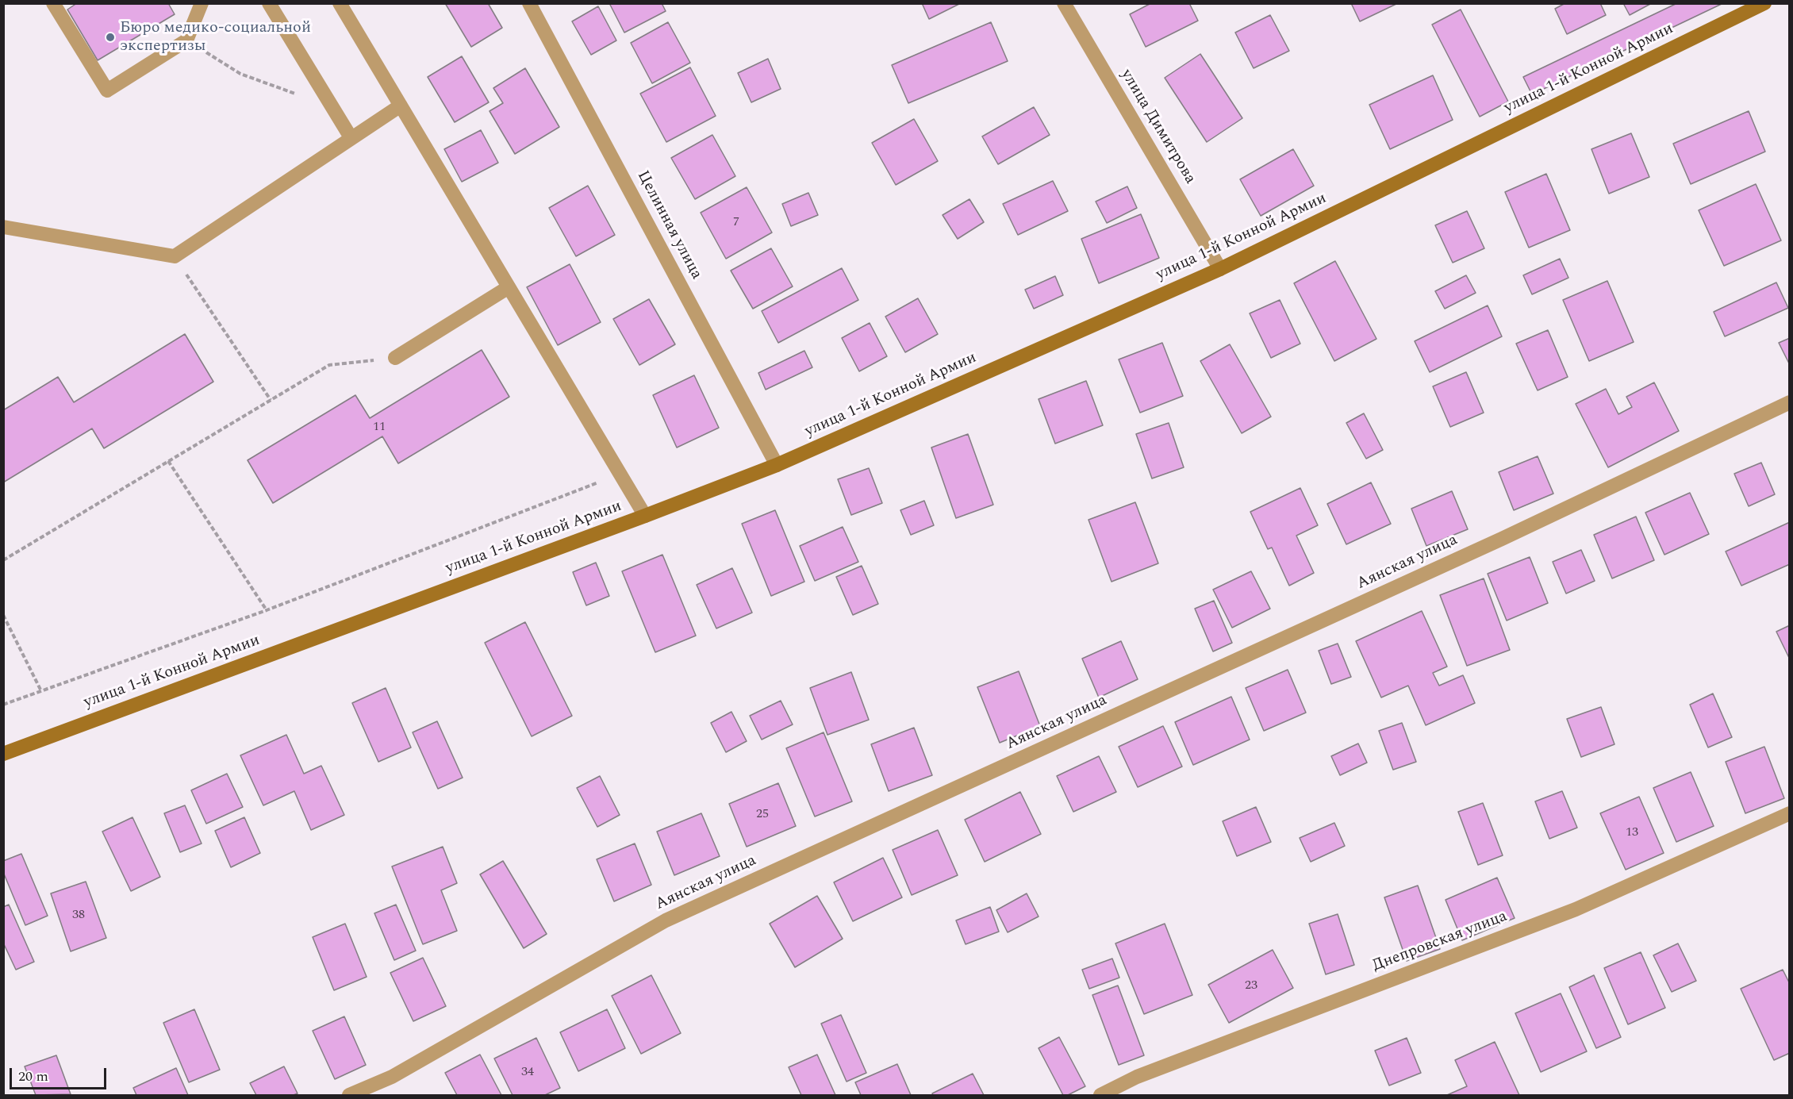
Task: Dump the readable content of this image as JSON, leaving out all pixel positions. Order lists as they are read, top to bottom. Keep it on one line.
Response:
{"streets":{"street":["улица 1-й Конной Армии","улица Димитрова","Целинная улица","Аянская улица","Днепровская улица"]},"crossings":[["улица 1-й Конной Армии","улица Димитрова"],["улица 1-й Конной Армии","Целинная улица"]],"places":["Бюро медико-социальной экспертизы"],"house_numbers":["7","11","25","13","38","23","34"],"scale_bar":"20 m"}
